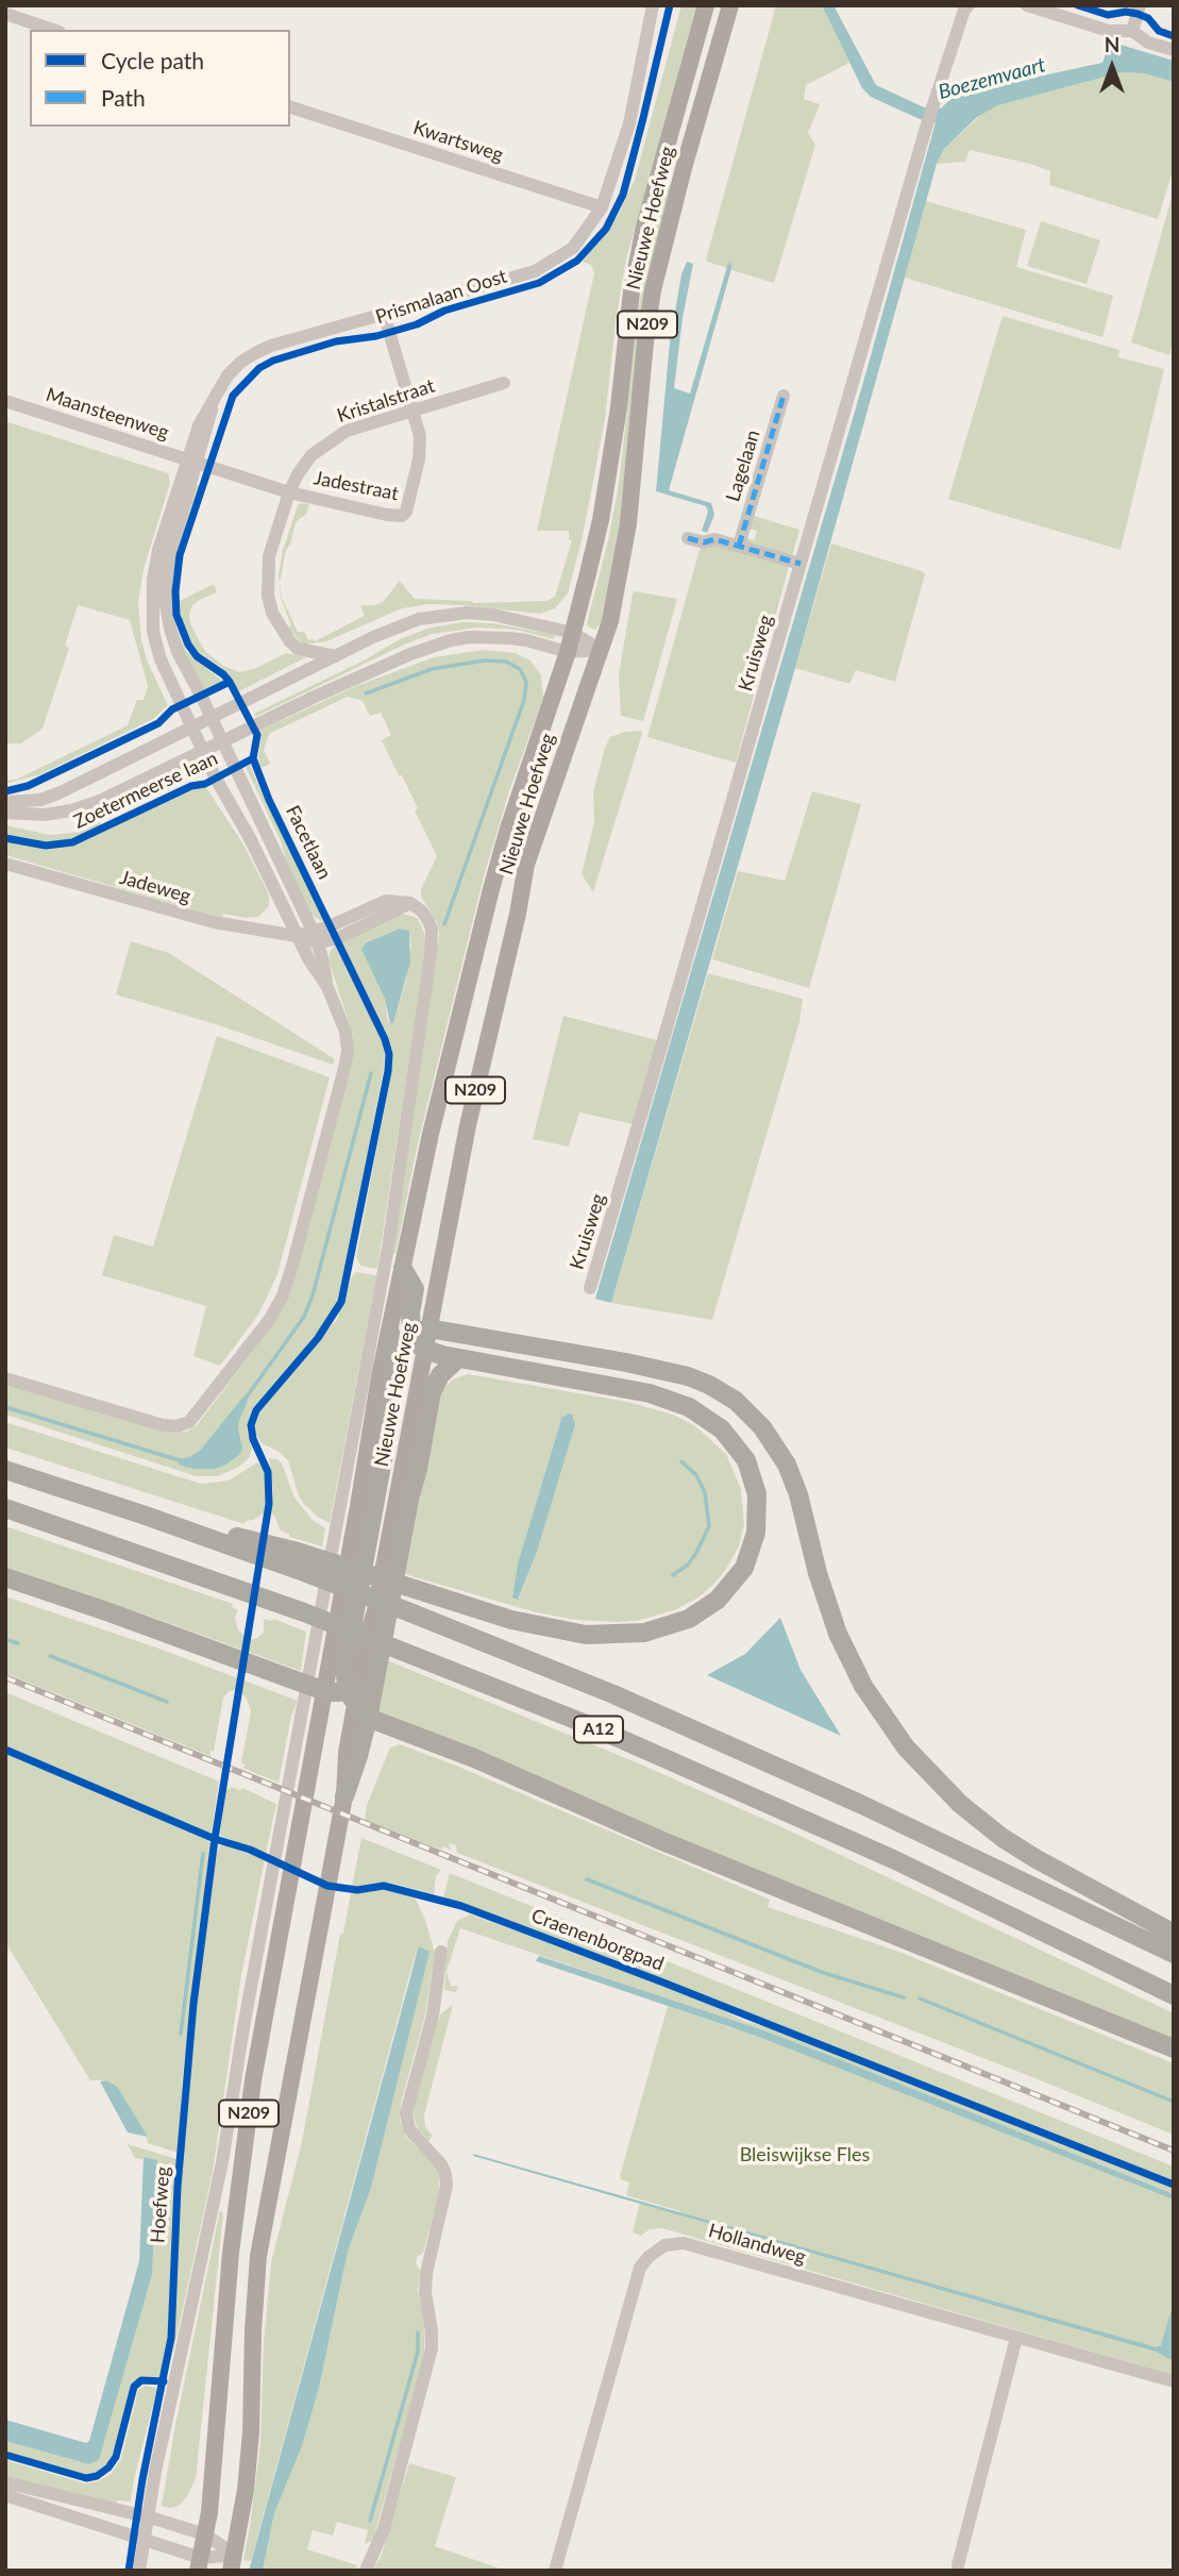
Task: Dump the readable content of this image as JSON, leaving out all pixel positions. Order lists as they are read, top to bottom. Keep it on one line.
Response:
{"streets":{"highway":["N209","A12"],"main road":["Nieuwe Hoefweg"],"street":["Kwartsweg","Prismalaan Oost","Kristalstraat","Maansteenweg","Lagelaan","Jadestraat","Kruisweg","Zoetermeerse laan","Facetlaan","Jadeweg","Hollandweg"],"cycle path":["Craenenborgpad","Hoefweg"]},"crossings":[["Kwartsweg","Prismalaan Oost"],["Nieuwe Hoefweg","N209"],["Nieuwe Hoefweg","Zoetermeerse laan"],["Nieuwe Hoefweg","Jadeweg"],["Nieuwe Hoefweg","A12"],["Prismalaan Oost","Maansteenweg"],["Prismalaan Oost","Jadestraat"],["Prismalaan Oost","Zoetermeerse laan"],["Prismalaan Oost","Facetlaan"],["N209","A12"],["Kristalstraat","Jadestraat"],["Kristalstraat","Zoetermeerse laan"],["Maansteenweg","Jadestraat"],["Zoetermeerse laan","Facetlaan"],["Facetlaan","Jadeweg"]],"water":["Boezemvaart"],"parks":["Bleiswijkse Fles"],"legend":["Cycle path","Path"],"north":"top"}
